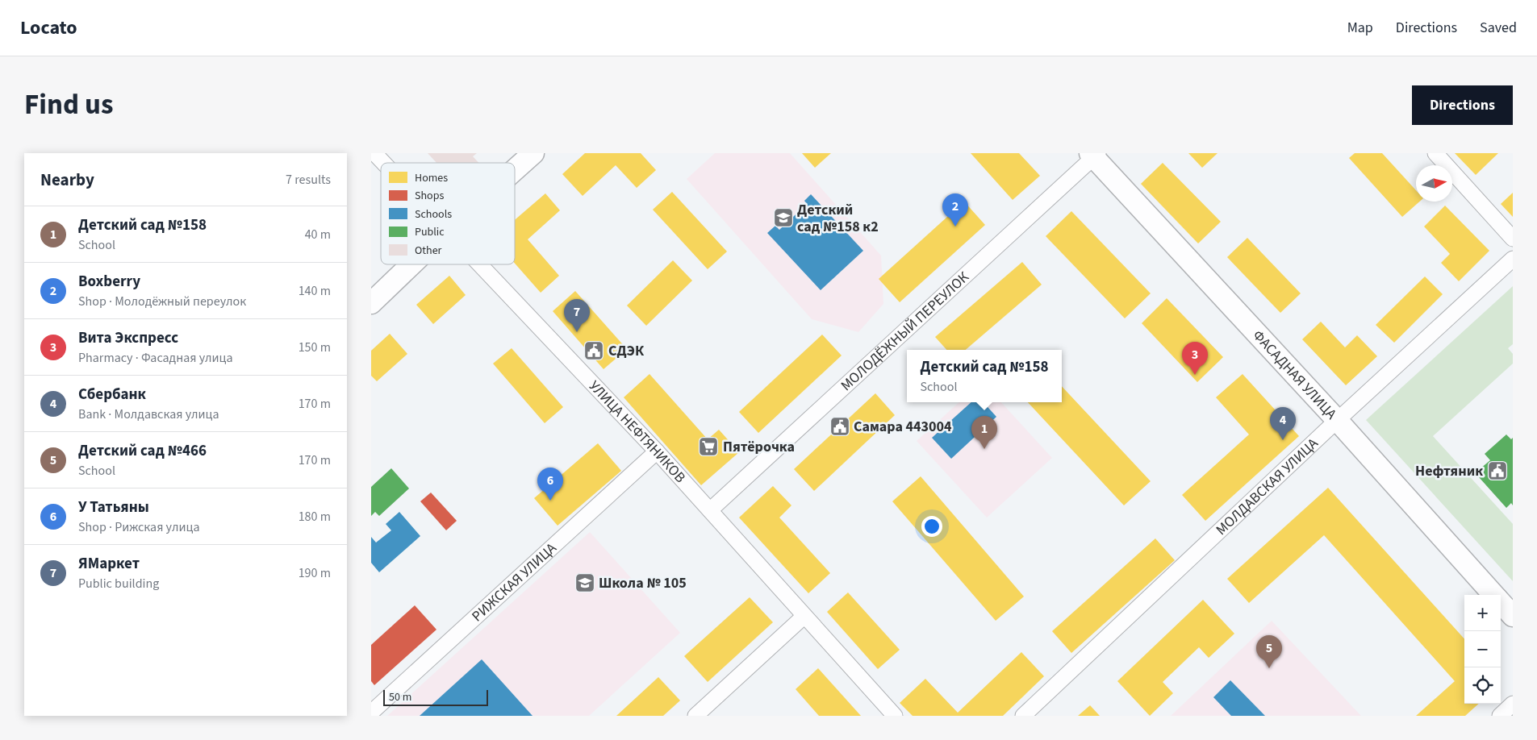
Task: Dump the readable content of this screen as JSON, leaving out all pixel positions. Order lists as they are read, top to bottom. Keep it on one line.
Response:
{"streets":{"main road":["ФАСАДНАЯ УЛИЦА"],"street":["МОЛОДЁЖНЫЙ ПЕРЕУЛОК","УЛИЦА НЕФТЯНИКОВ","МОЛДАВСКАЯ УЛИЦА","РИЖСКАЯ УЛИЦА"]},"crossings":[["МОЛОДЁЖНЫЙ ПЕРЕУЛОК","ФАСАДНАЯ УЛИЦА"],["МОЛОДЁЖНЫЙ ПЕРЕУЛОК","УЛИЦА НЕФТЯНИКОВ"],["ФАСАДНАЯ УЛИЦА","МОЛДАВСКАЯ УЛИЦА"],["УЛИЦА НЕФТЯНИКОВ","РИЖСКАЯ УЛИЦА"]],"places":{"school or university":["Детский сад №158 к2","Школа № 105"],"public building":["СДЭК","Самара 443004","Нефтяник"],"supermarket":["Пятёрочка"]},"legend":["Homes","Shops","Schools","Public","Other"],"scale_bar":"50 m","north":"right","page":{"header":"Locato","nav":["Map","Directions","Saved"],"title":"Find us","buttons":"Directions","heading":["Nearby","7 results"],"pins":["2","7","3","4","1","6","5"],"list":[{"mark":"1","name":"Детский сад №158","note":"School","value":"40 m"},{"mark":"2","name":"Boxberry","note":"Shop · Молодёжный переулок","value":"140 m"},{"mark":"3","name":"Вита Экспресс","note":"Pharmacy · Фасадная улица","value":"150 m"},{"mark":"4","name":"Сбербанк","note":"Bank · Молдавская улица","value":"170 m"},{"mark":"5","name":"Детский сад №466","note":"School","value":"170 m"},{"mark":"6","name":"У Татьяны","note":"Shop · Рижская улица","value":"180 m"},{"mark":"7","name":"ЯМаркет","note":"Public building","value":"190 m"}],"popup":["Детский сад №158","School"],"map_buttons":["+","−"],"scale":"50 m"}}
